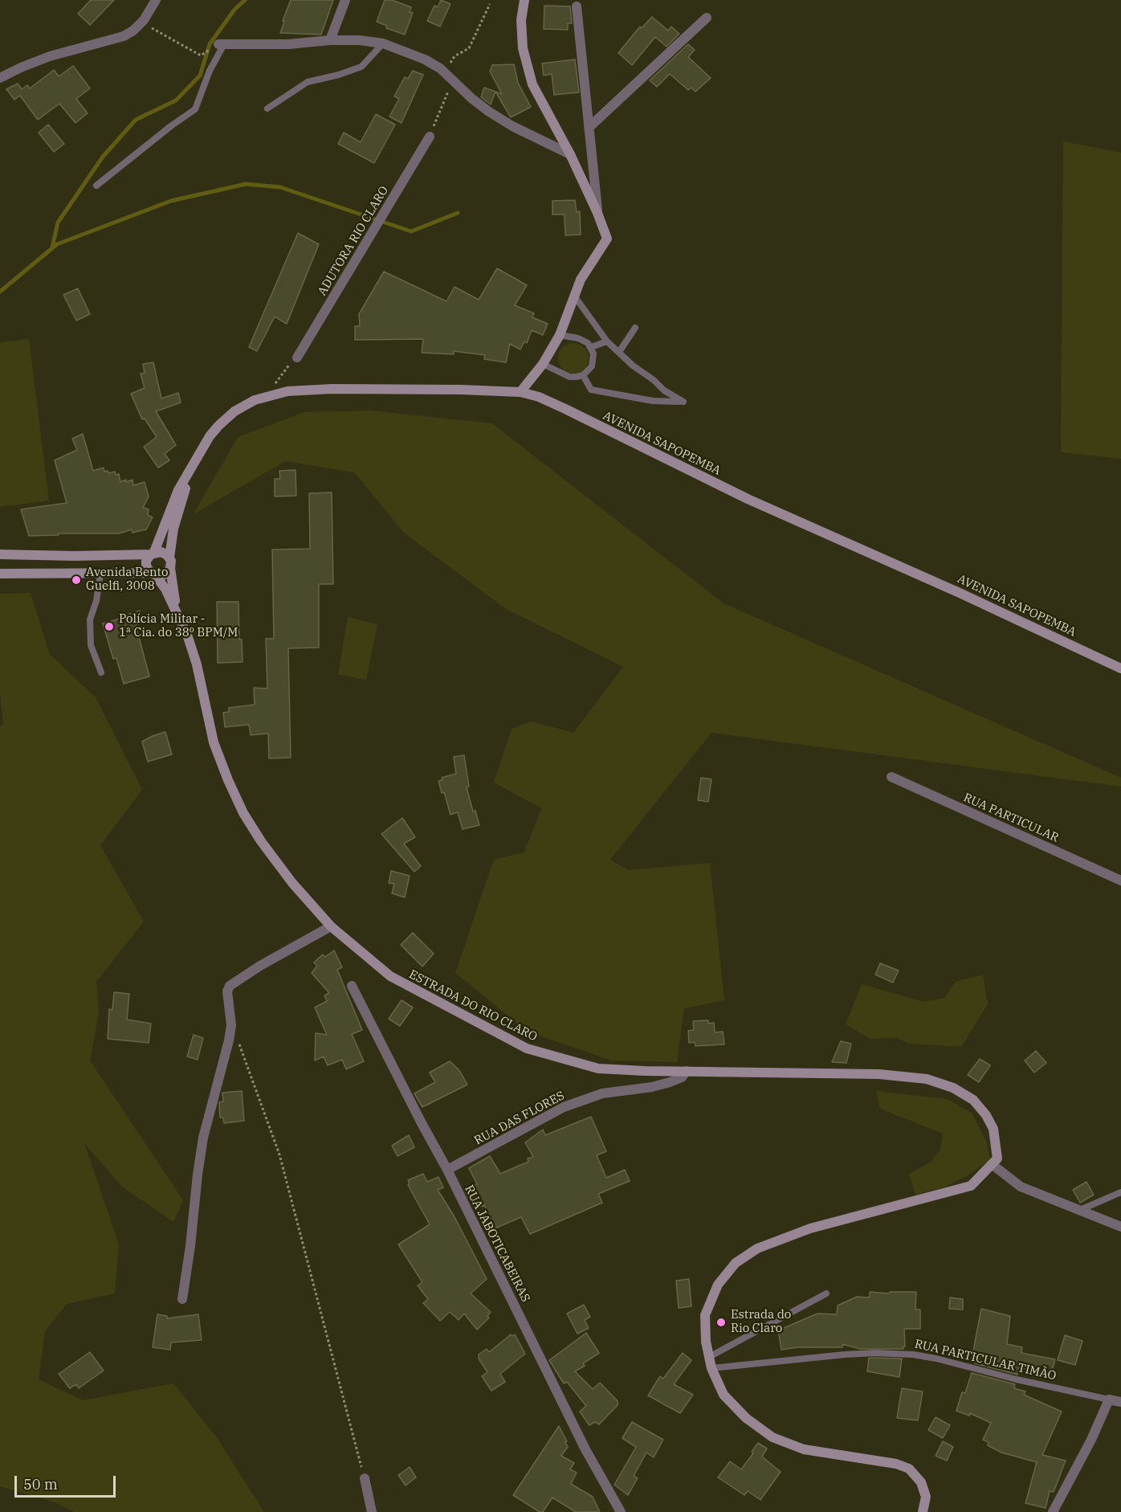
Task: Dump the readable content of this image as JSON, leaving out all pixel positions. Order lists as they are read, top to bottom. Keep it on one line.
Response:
{"streets":{"main road":["AVENIDA SAPOPEMBA","ESTRADA DO RIO CLARO"],"street":["ADUTORA RIO CLARO","RUA PARTICULAR","RUA DAS FLORES","RUA JABOTICABEIRAS","RUA PARTICULAR TIMÃO"]},"crossings":[["AVENIDA SAPOPEMBA","ESTRADA DO RIO CLARO"],["ESTRADA DO RIO CLARO","RUA DAS FLORES"],["RUA DAS FLORES","RUA JABOTICABEIRAS"]],"places":["Avenida Bento Guelfi, 3008","Polícia Militar - 1ª Cia. do 38º BPM/M","Estrada do Rio Claro"],"scale_bar":"50 m"}
